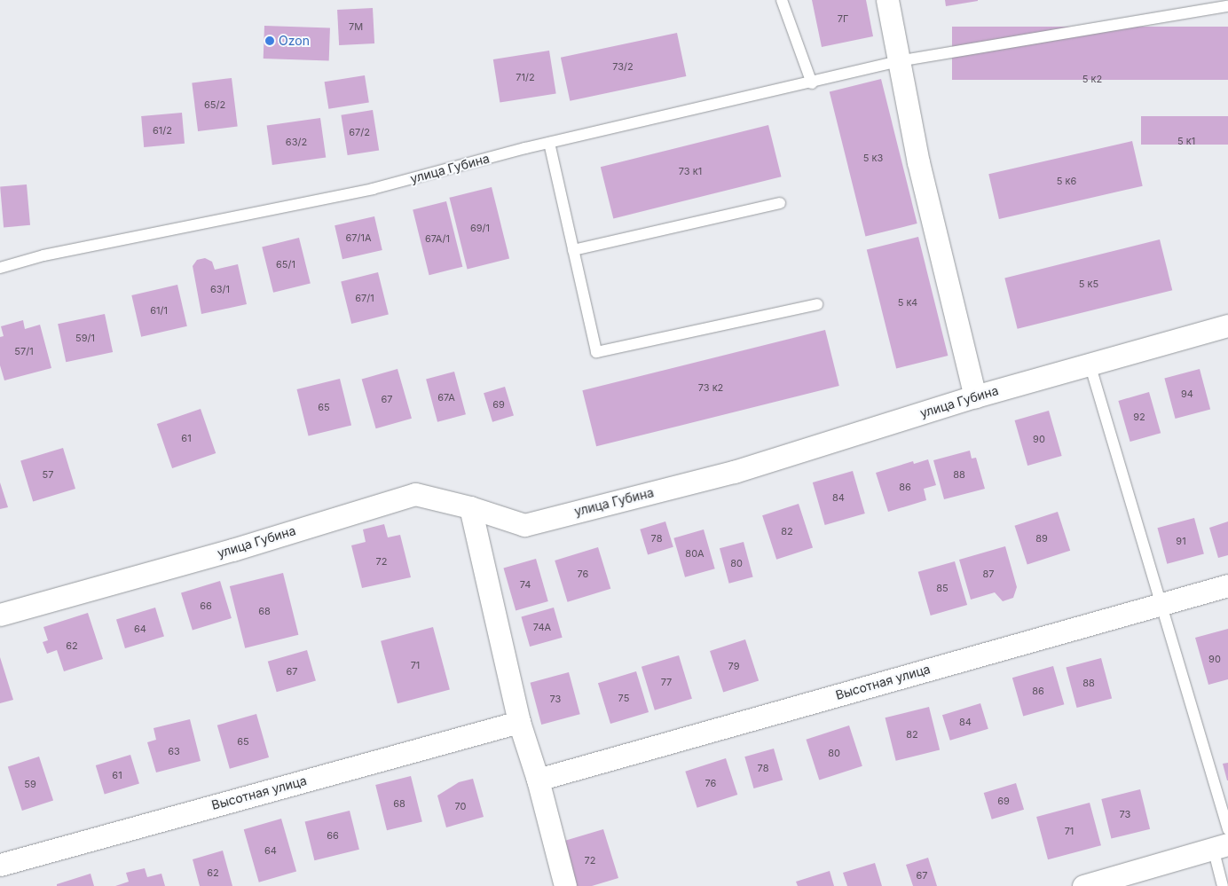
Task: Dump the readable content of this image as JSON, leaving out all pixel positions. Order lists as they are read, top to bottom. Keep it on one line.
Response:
{"streets":{"street":["улица Губина","Высотная улица"]},"places":["Ozon"],"house_numbers":["7Г","7М","73/2","71/2","5 к2","65/2","61/2","67/2","5 к1","63/2","5 к3","73 к1","5 к6","69/1","67/1А","67А/1","65/1","5 к5","63/1","67/1","5 к4","61/1","59/1","57/1","73 к2","94","67А","67","69","65","92","61","90","57","88","86","84","82","78","89","91","80А","72","80","76","87","74","85","66","68","74А","64","62","90","71","79","67","77","88","86","75","73","84","82","65","63","80","78","61","76","59","69","68","70","73","71","66","64","72","62","67"]}
